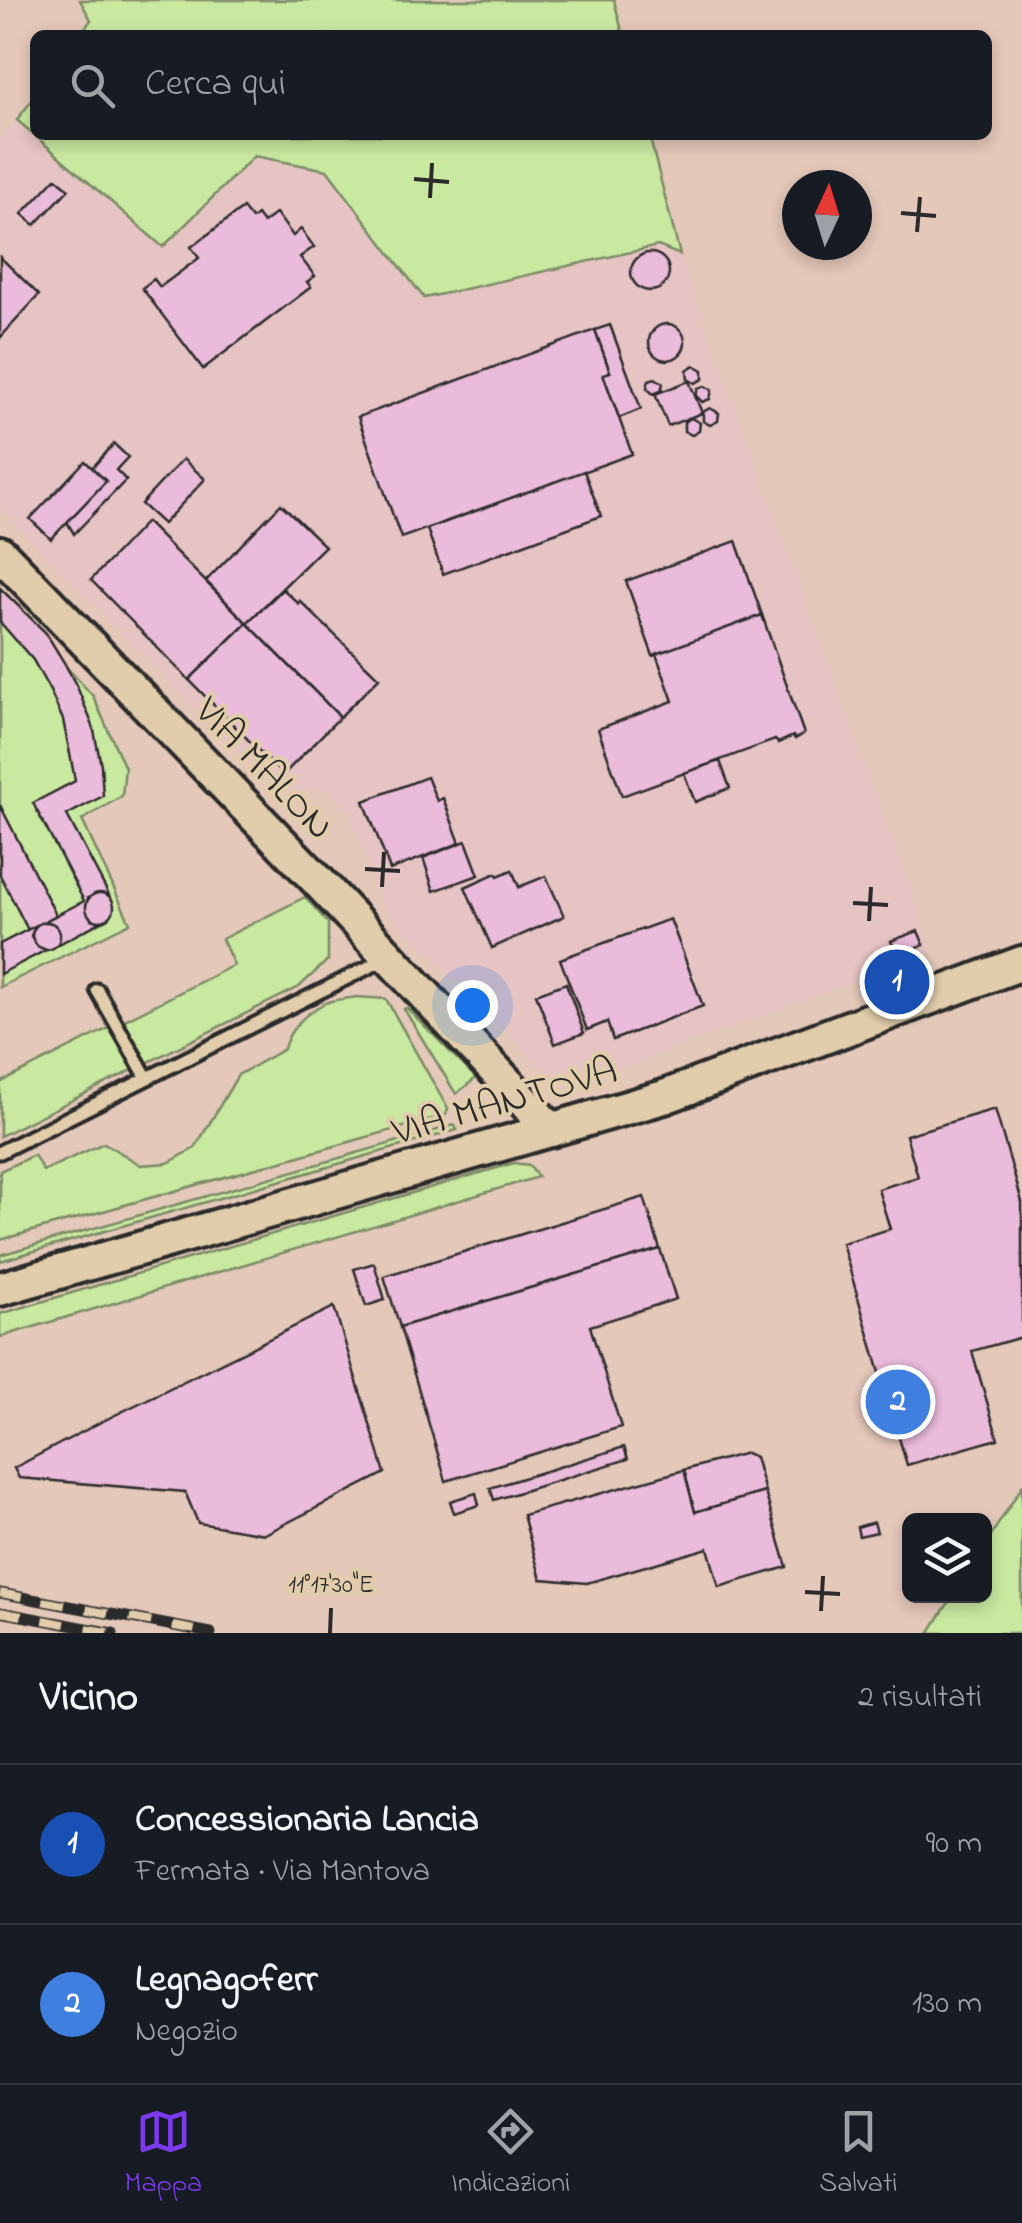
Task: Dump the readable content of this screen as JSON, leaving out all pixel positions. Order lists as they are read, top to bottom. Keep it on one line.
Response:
{"streets":{"street":["VIA MALON","VIA MANTOVA"]},"crossings":[["VIA MALON","VIA MANTOVA"]],"north":"top","page":{"search":"Cerca qui","pins":["1","2"],"heading":["Vicino","2 risultati"],"list":[{"mark":"1","name":"Concessionaria Lancia","note":"Fermata · Via Mantova","value":"90 m"},{"mark":"2","name":"Legnagoferr","note":"Negozio","value":"130 m"}],"nav":["Mappa","Indicazioni","Salvati"]},"coordinates":["11°17'30\"E"]}
